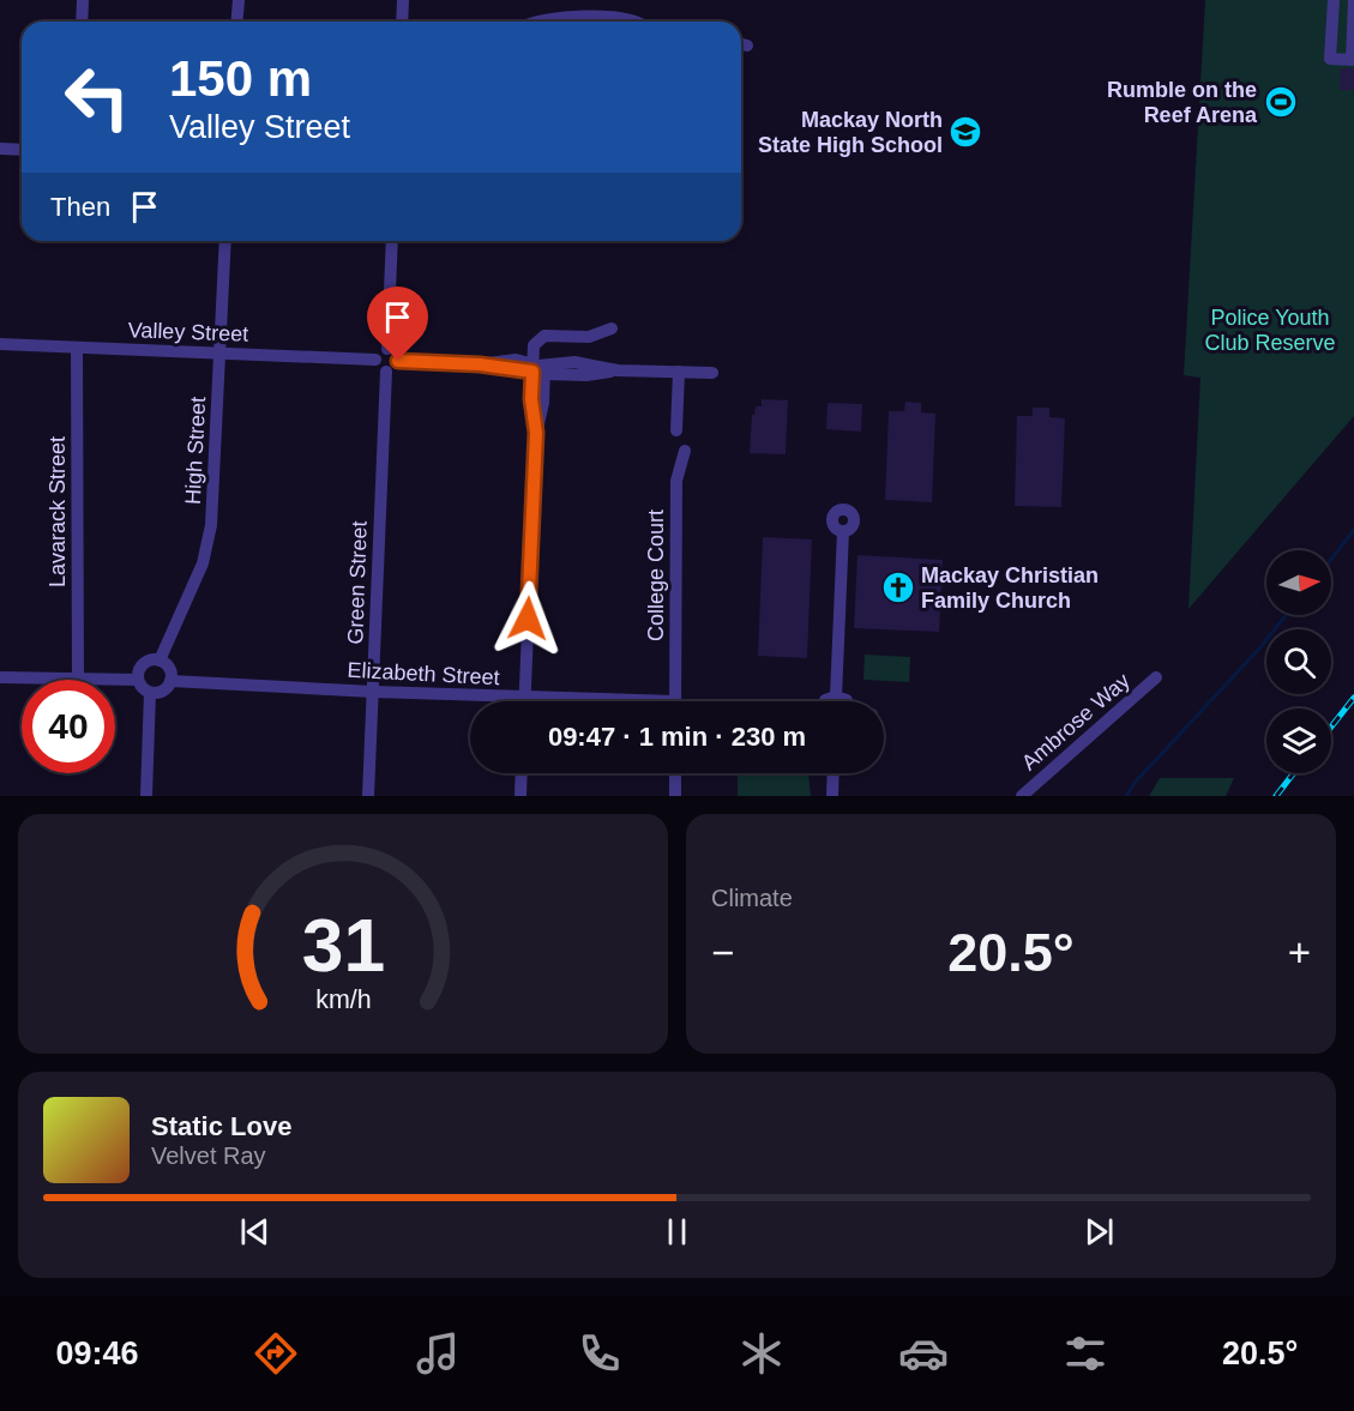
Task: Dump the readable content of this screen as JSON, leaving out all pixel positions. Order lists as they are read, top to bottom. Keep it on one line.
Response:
{"streets":{"street":["Valley Street","High Street","Lavarack Street","College Court","Green Street","Elizabeth Street","Ambrose Way"]},"crossings":[["Valley Street","High Street"],["Valley Street","Lavarack Street"],["Valley Street","Green Street"],["High Street","Elizabeth Street"],["Green Street","Elizabeth Street"]],"parks":["Police Youth Club Reserve"],"places":{"sports":["Rumble on the Reef Arena"],"school or university":["Mackay North State High School"],"church":["Mackay Christian Family Church"]},"north":"right","page":{"turn":["150 m","Valley Street"],"then":"Then","limit":"40","trip":"09:47 · 1 min · 230 m","tile":"Climate","heat":["−","20.5°","+"],"song":["Static Love","Velvet Ray"],"tabs":["09:46","20.5°"],"gauge":["31","km/h"]}}
